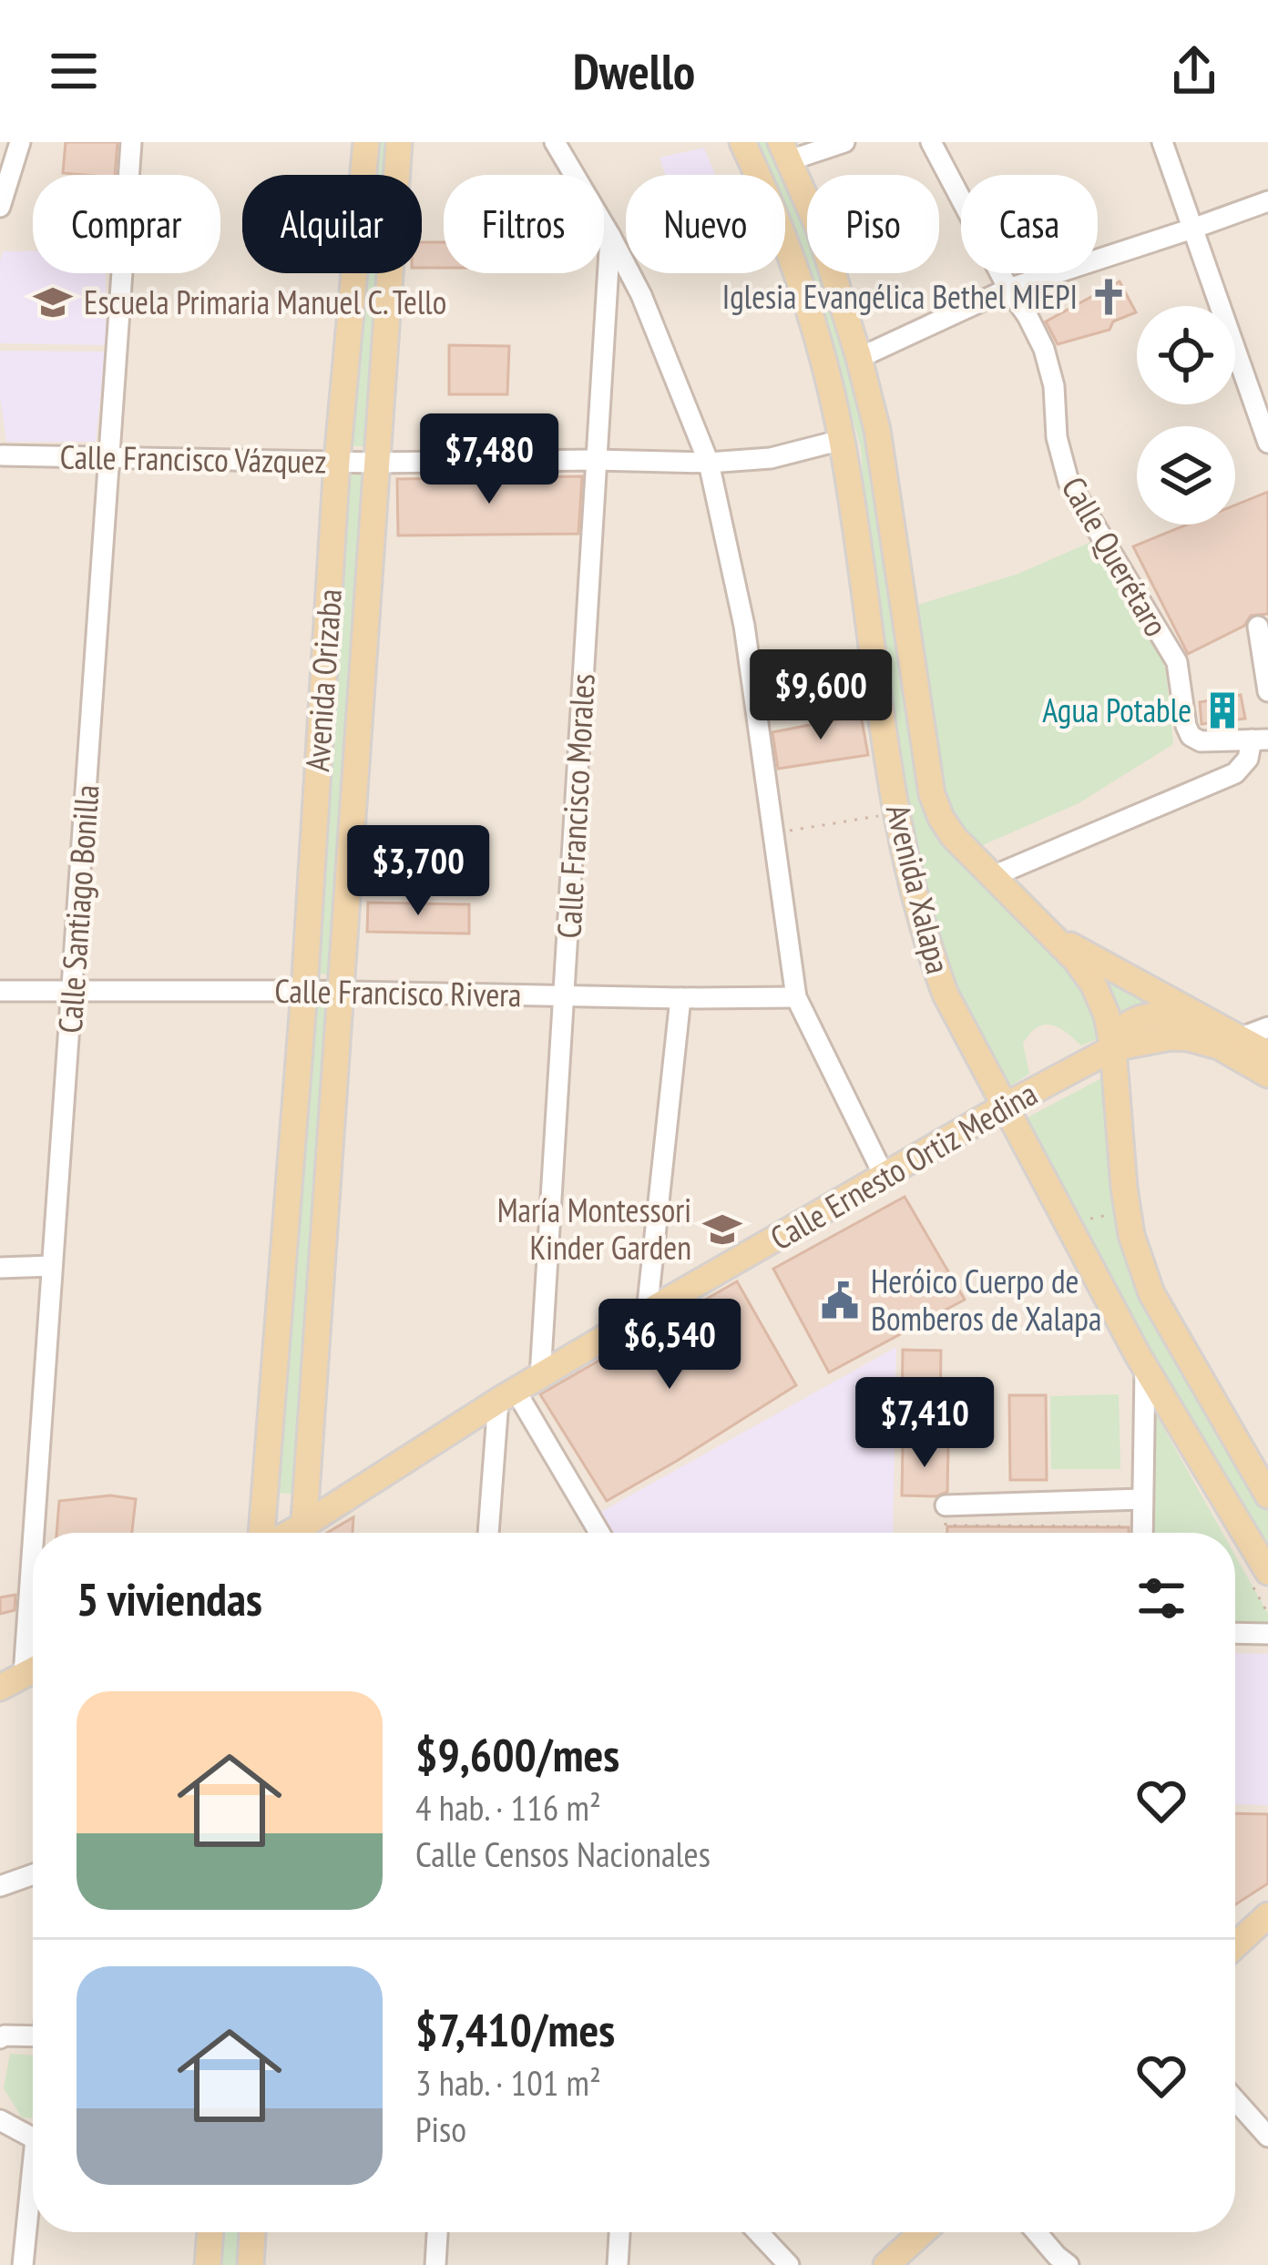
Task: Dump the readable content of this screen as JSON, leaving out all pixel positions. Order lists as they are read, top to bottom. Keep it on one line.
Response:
{"streets":{"main road":["Avenida Orizaba","Avenida Xalapa","Calle Ernesto Ortiz Medina"],"street":["Calle Francisco Vázquez","Calle Querétaro","Calle Francisco Morales","Calle Santiago Bonilla","Calle Francisco Rivera"]},"crossings":[["Calle Francisco Vázquez","Avenida Orizaba"],["Calle Francisco Vázquez","Calle Francisco Morales"],["Calle Francisco Vázquez","Avenida Xalapa"],["Calle Francisco Vázquez","Calle Santiago Bonilla"],["Avenida Orizaba","Calle Francisco Rivera"],["Calle Francisco Morales","Calle Francisco Rivera"],["Calle Francisco Morales","Calle Ernesto Ortiz Medina"],["Avenida Xalapa","Calle Ernesto Ortiz Medina"],["Calle Santiago Bonilla","Calle Francisco Rivera"]],"places":{"church":["Iglesia Evangélica Bethel MIEPI"],"school or university":["Escuela Primaria Manuel C. Tello","María Montessori Kinder Garden"],"building":["Agua Potable"],"public building":["Heróico Cuerpo de Bomberos de Xalapa"]},"page":{"header":"Dwello","chip":["Comprar","Alquilar","Filtros","Nuevo","Piso","Casa"],"price":["$7,480","$9,600","$3,700","$6,540","$7,410"],"heading":"5 viviendas","list":[{"name":"$9,600/mes","note":"4 hab. · 116 m² · Calle Censos Nacionales"},{"name":"$7,410/mes","note":"3 hab. · 101 m² · Piso"}]}}
